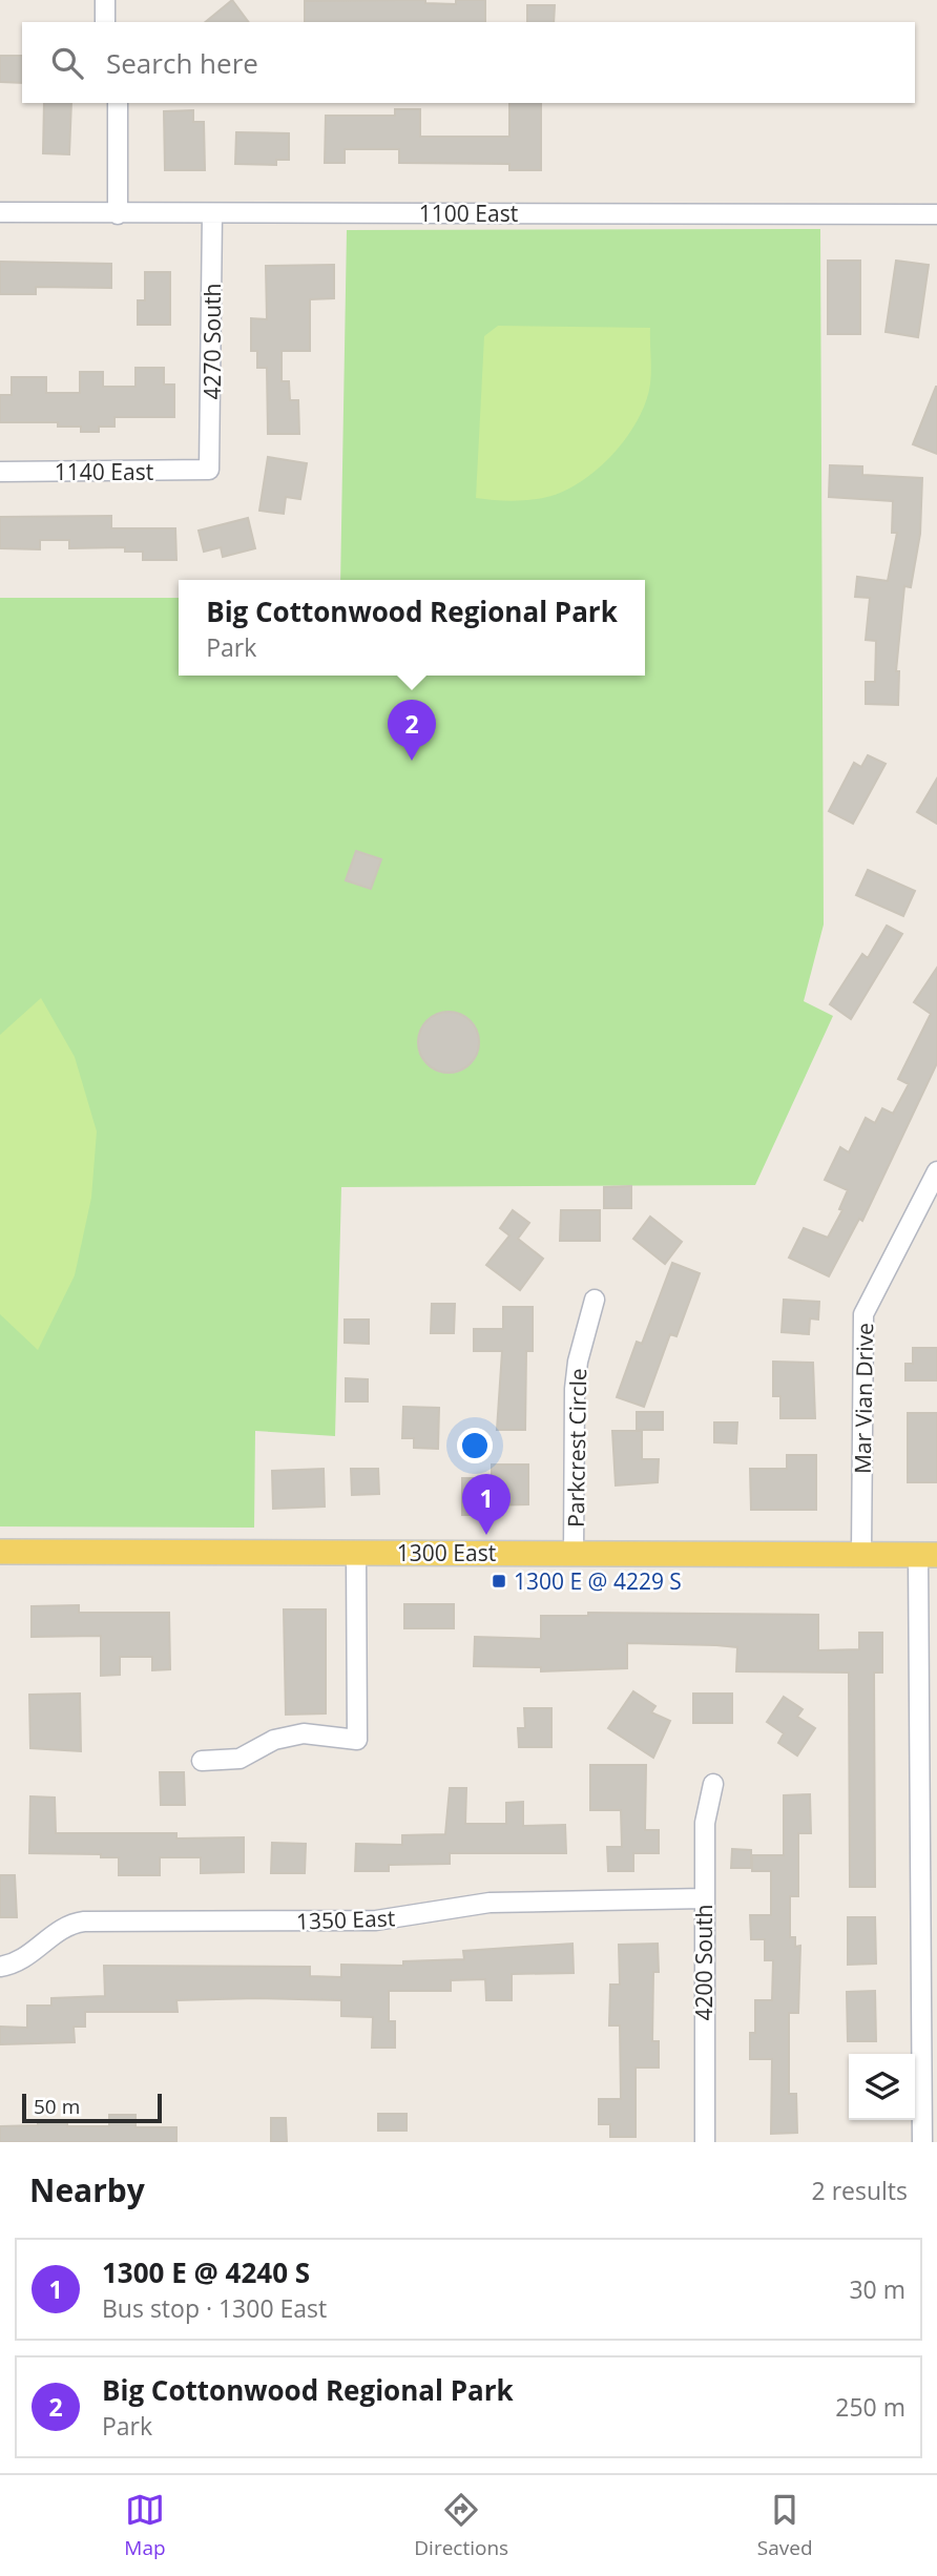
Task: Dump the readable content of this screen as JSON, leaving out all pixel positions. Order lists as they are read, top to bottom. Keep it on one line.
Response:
{"streets":{"main road":["1300 East"],"street":["1100 East","4270 South","1140 East","Mar Vian Drive","Parkcrest Circle","1350 East","4200 South"]},"crossings":[["1100 East","4270 South"],["4270 South","1140 East"],["Mar Vian Drive","1300 East"],["Parkcrest Circle","1300 East"],["1350 East","4200 South"]],"places":{"transit":["1300 E @ 4229 S"]},"scale_bar":"50 m","page":{"search":"Search here","popup":["Big Cottonwood Regional Park","Park"],"pins":["2","1"],"scale":"50 m","heading":["Nearby","2 results"],"list":[{"mark":"1","name":"1300 E @ 4240 S","note":"Bus stop · 1300 East","value":"30 m"},{"mark":"2","name":"Big Cottonwood Regional Park","note":"Park","value":"250 m"}],"nav":["Map","Directions","Saved"]}}
